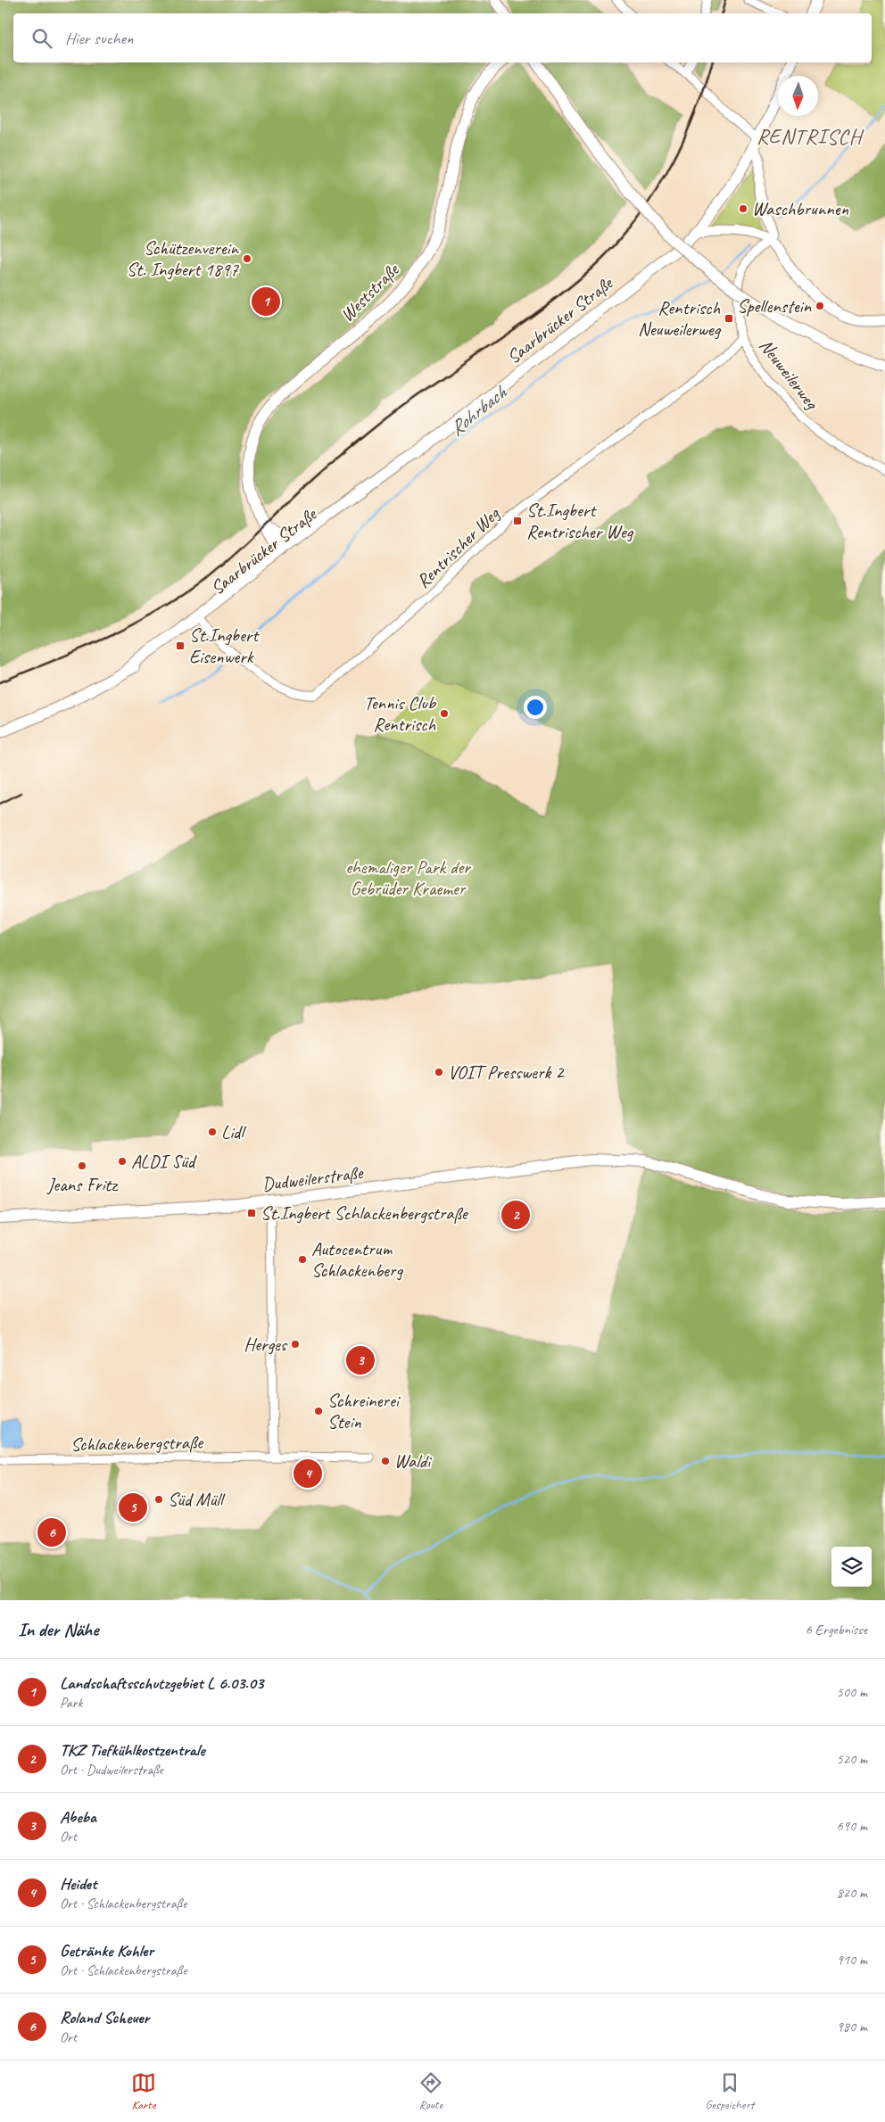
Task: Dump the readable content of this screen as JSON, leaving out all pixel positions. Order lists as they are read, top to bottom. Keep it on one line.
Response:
{"streets":{"main road":["Weststraße","Saarbrücker Straße","Dudweilerstraße"],"street":["Neuweilerweg","Rentrischer Weg","Schlackenbergstraße"]},"crossings":[["Weststraße","Saarbrücker Straße"],["Saarbrücker Straße","Rentrischer Weg"],["Neuweilerweg","Rentrischer Weg"]],"districts":["RENTRISCH"],"water":["Rohrbach"],"parks":["ehemaliger Park der Gebrüder Kraemer"],"places":{"other":["Waschbrunnen","Schützenverein St. Ingbert 1897","Spellenstein","Tennis Club Rentrisch","VOIT Presswerk 2","Lidl","ALDI Süd","Jeans Fritz","Autocentrum Schlackenberg","Herges","Schreinerei Stein","Waldi","Süd Müll"],"transit":["Rentrisch Neuweilerweg","St.Ingbert Rentrischer Weg","St.Ingbert Eisenwerk","St.Ingbert Schlackenbergstraße"]},"north":"bottom","page":{"search":"Hier suchen","pins":["1","2","3","4","5","6"],"heading":["In der Nähe","6 Ergebnisse"],"list":[{"mark":"1","name":"Landschaftsschutzgebiet L 6.03.03","note":"Park","value":"500 m"},{"mark":"2","name":"TKZ Tiefkühlkostzentrale","note":"Ort · Dudweilerstraße","value":"520 m"},{"mark":"3","name":"Abeba","note":"Ort","value":"690 m"},{"mark":"4","name":"Heidet","note":"Ort · Schlackenbergstraße","value":"820 m"},{"mark":"5","name":"Getränke Kohler","note":"Ort · Schlackenbergstraße","value":"910 m"},{"mark":"6","name":"Roland Scheuer","note":"Ort","value":"980 m"}],"nav":["Karte","Route","Gespeichert"]}}
